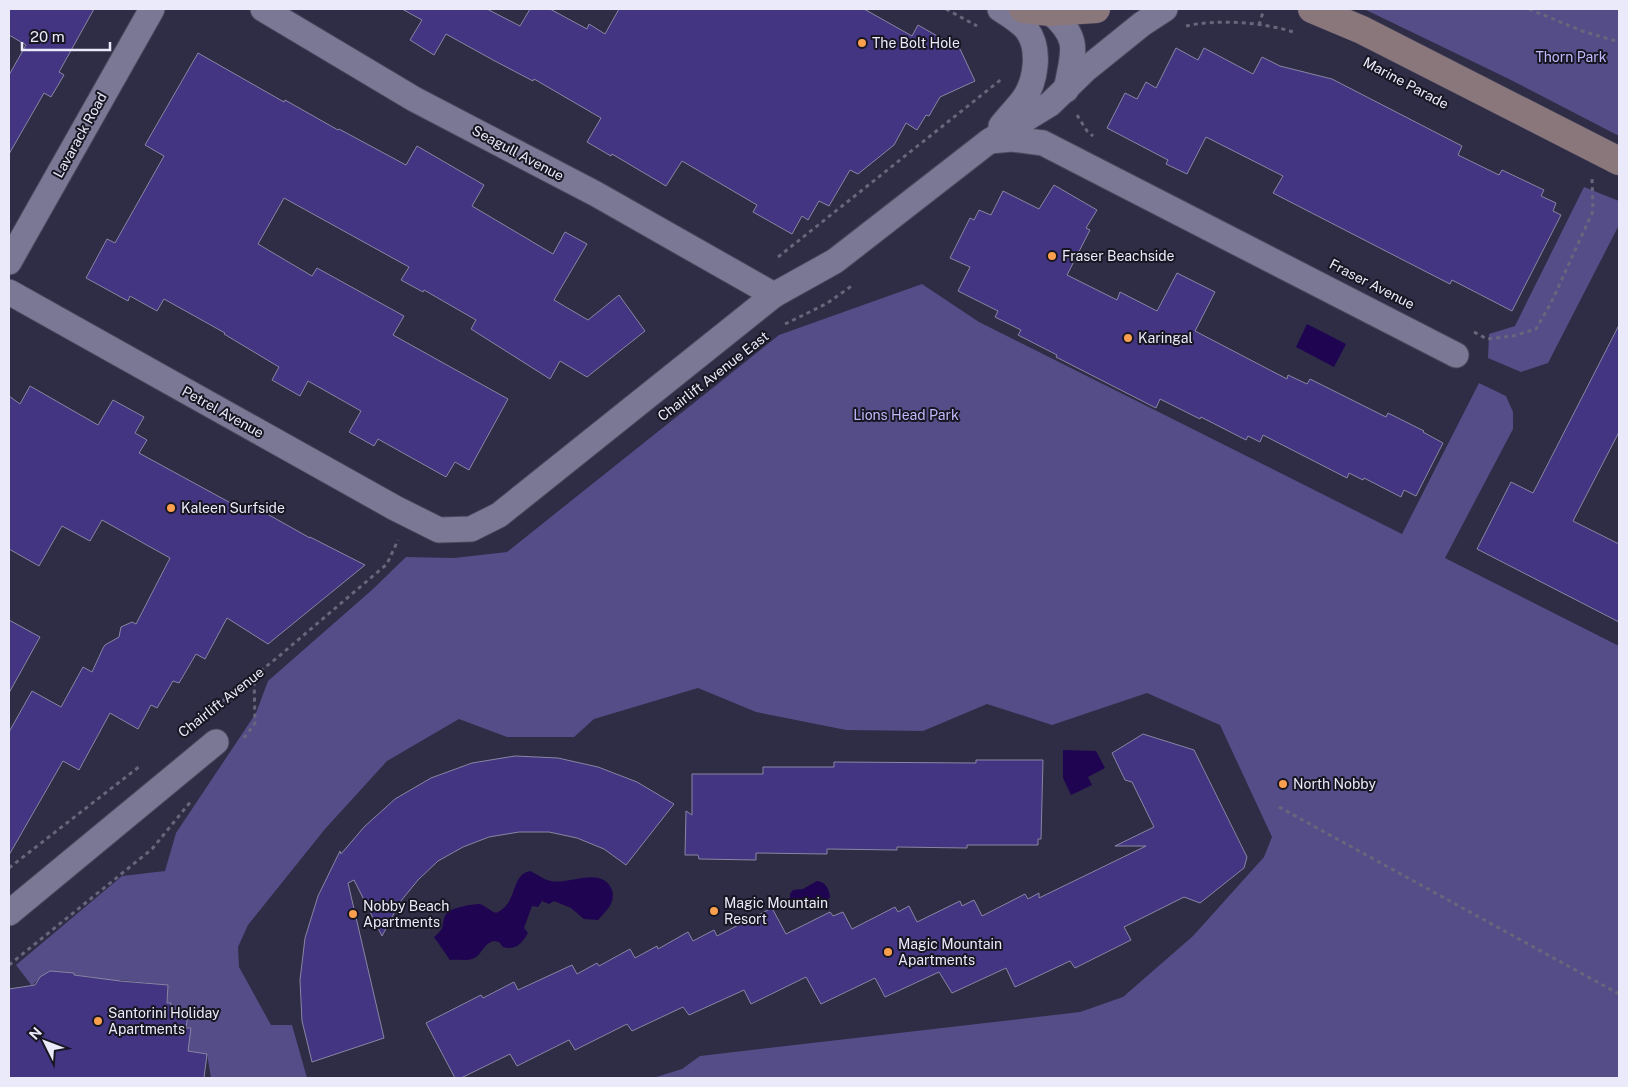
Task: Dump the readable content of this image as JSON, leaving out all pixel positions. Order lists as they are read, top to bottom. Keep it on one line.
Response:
{"streets":{"street":["Marine Parade","Lavarack Road","Seagull Avenue","Fraser Avenue","Chairlift Avenue East","Petrel Avenue","Chairlift Avenue"]},"crossings":[["Seagull Avenue","Chairlift Avenue East"],["Fraser Avenue","Chairlift Avenue East"],["Chairlift Avenue East","Petrel Avenue"],["Petrel Avenue","Chairlift Avenue"]],"parks":["Thorn Park","Lions Head Park"],"places":["The Bolt Hole","Fraser Beachside","Karingal","Kaleen Surfside","North Nobby","Magic Mountain Resort","Nobby Beach Apartments","Magic Mountain Apartments","Santorini Holiday Apartments"],"scale_bar":"20 m","north":"top left"}
